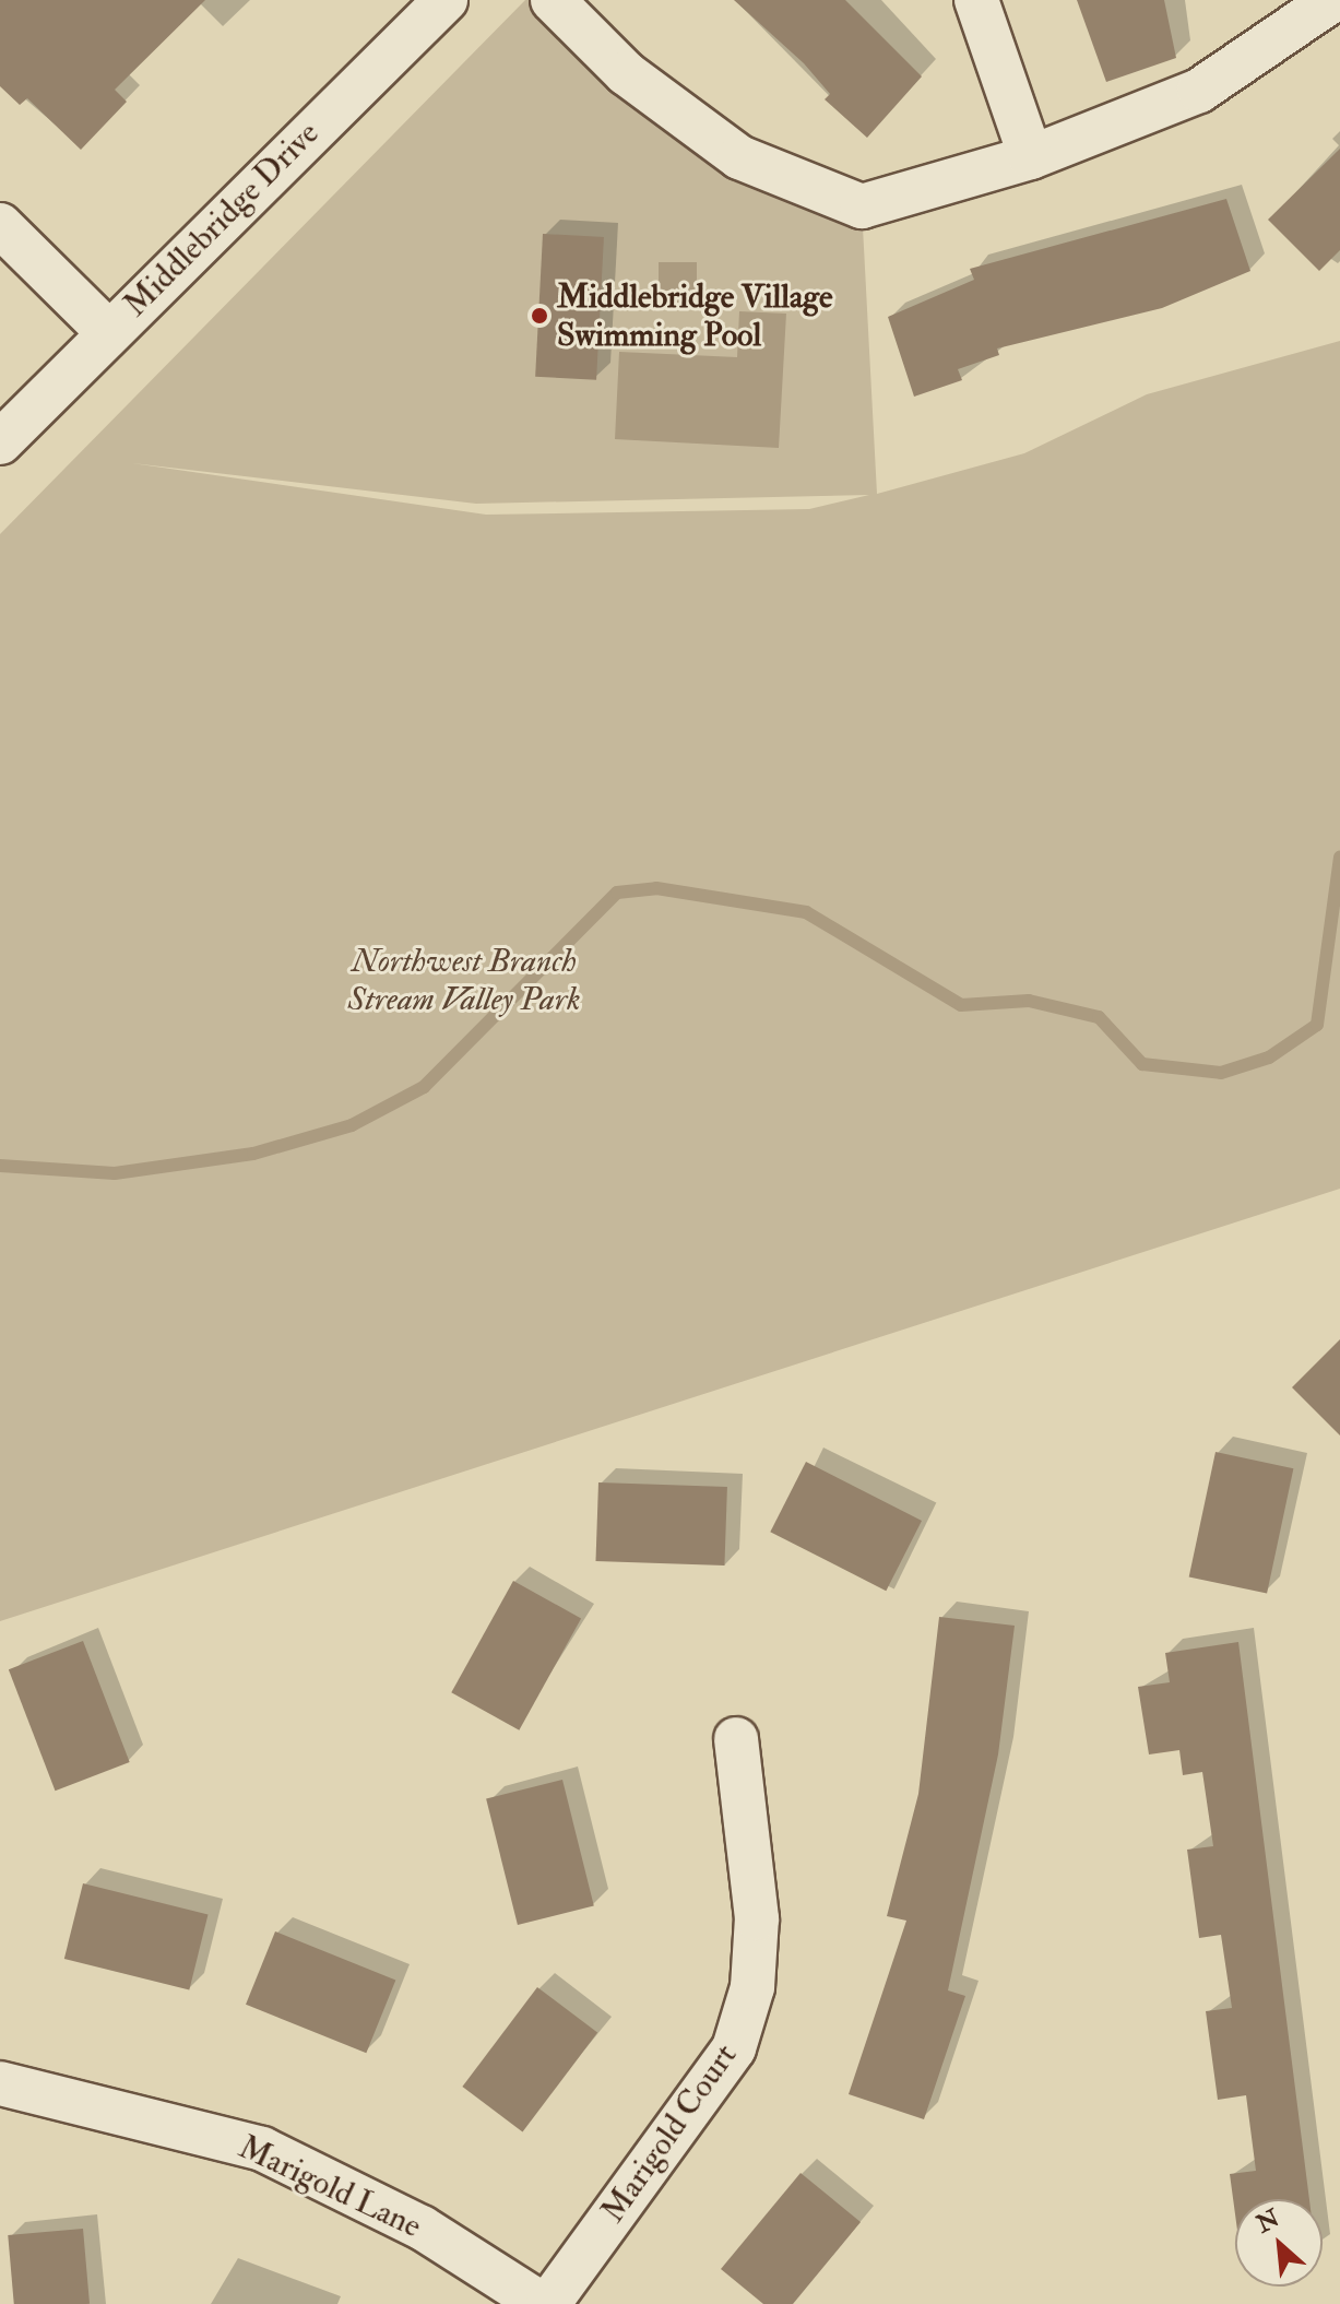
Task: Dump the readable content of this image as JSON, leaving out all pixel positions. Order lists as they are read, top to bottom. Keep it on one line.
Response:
{"streets":{"street":["Middlebridge Drive","Marigold Court","Marigold Lane"]},"parks":["Northwest Branch Stream Valley Park"],"places":["Middlebridge Village Swimming Pool"],"north":"top left"}
